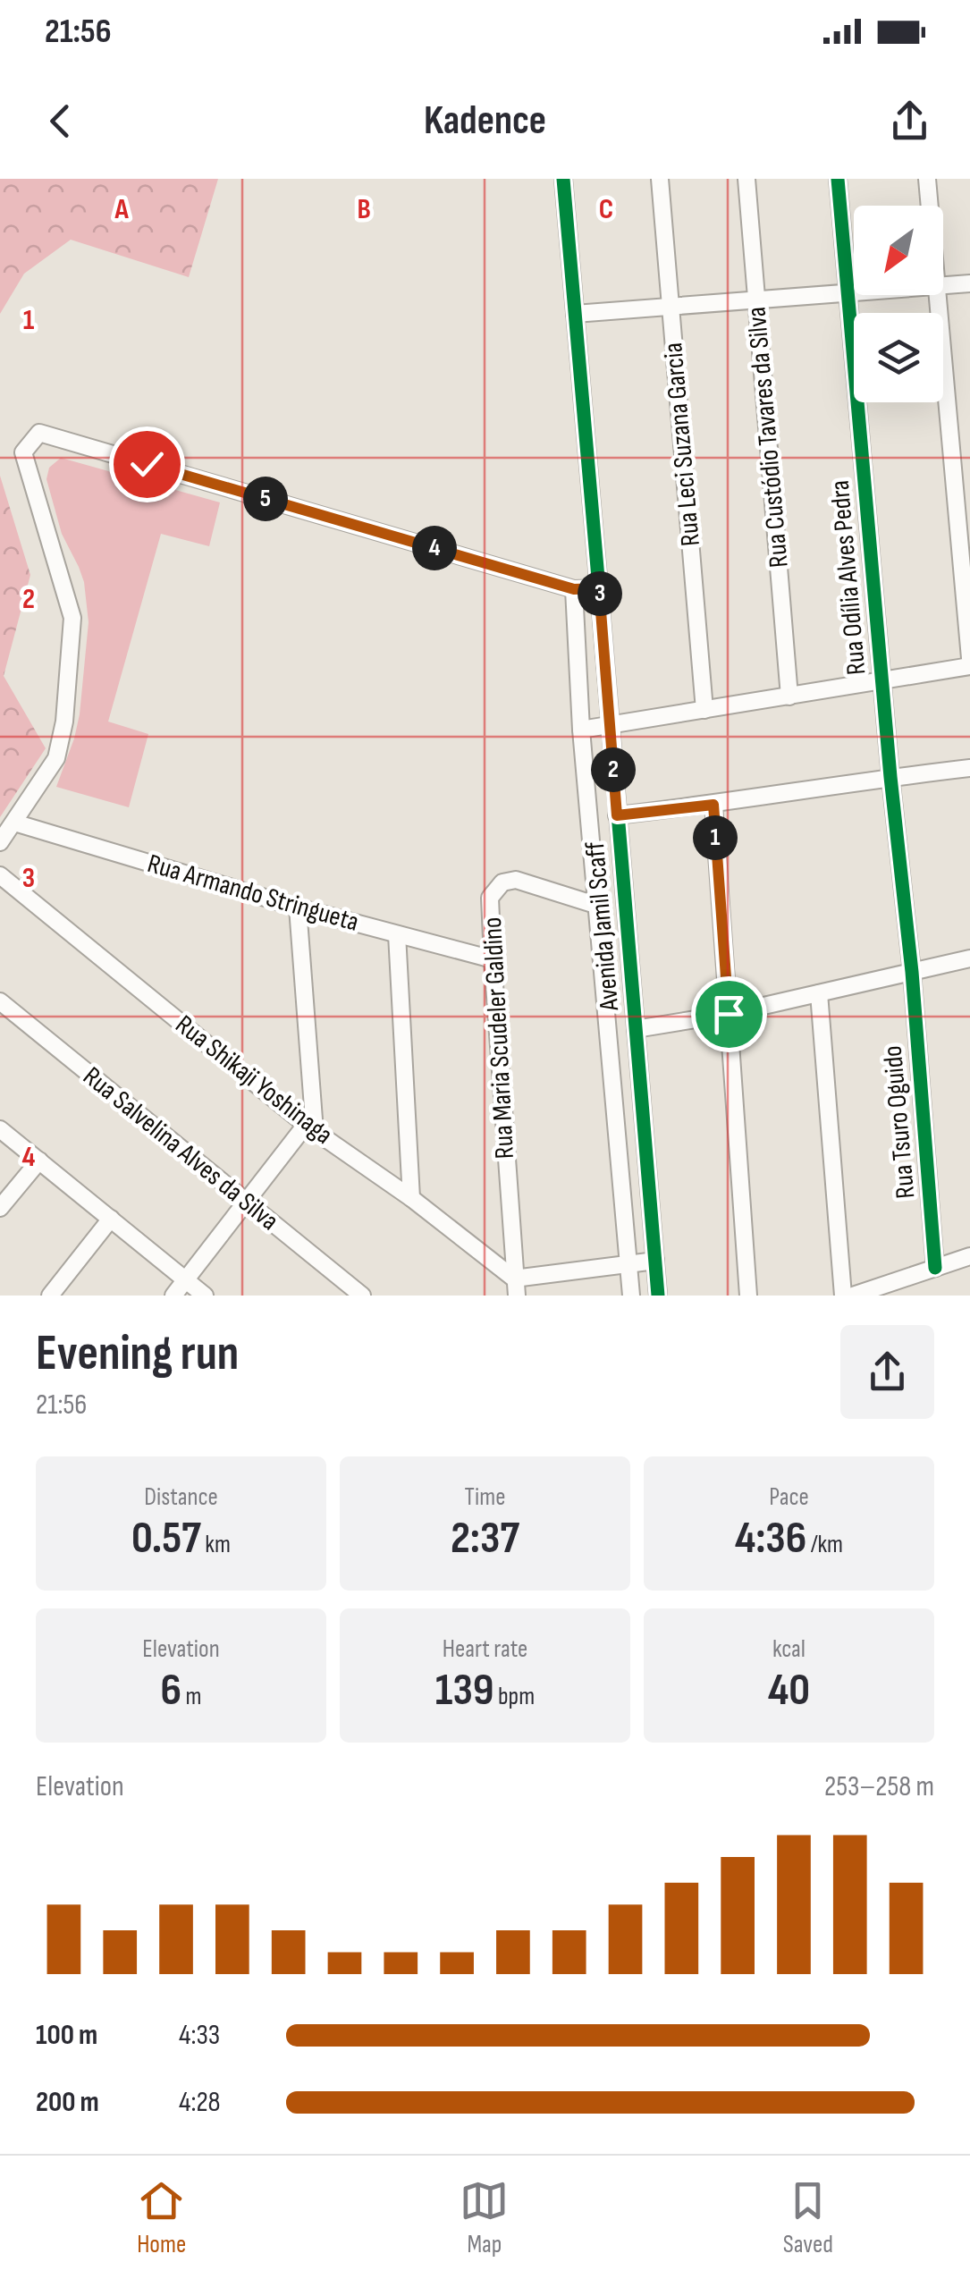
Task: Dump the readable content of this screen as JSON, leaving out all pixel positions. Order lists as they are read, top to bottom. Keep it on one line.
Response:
{"streets":{"street":["Rua Custódio Tavares da Silva","Rua Leci Suzana Garcia","Rua Odília Alves Pedra","Rua Armando Stringueta","Avenida Jamil Scaff","Rua Maria Scudeler Galdino","Rua Shikaji Yoshinaga","Rua Tsuro Oguido","Rua Salvelina Alves da Silva"]},"crossings":[["Rua Odília Alves Pedra","Rua Tsuro Oguido"],["Rua Armando Stringueta","Rua Maria Scudeler Galdino"],["Avenida Jamil Scaff","Rua Maria Scudeler Galdino"],["Rua Maria Scudeler Galdino","Rua Shikaji Yoshinaga"]],"north":"bottom left","page":{"status":"21:56","header":"Kadence","pins":["5","4","3","2","1"],"heading":["Evening run","21:56"],"stats":[["Distance","0.57 km"],["Time","2:37"],["Pace","4:36 /km"],["Elevation","6 m"],["Heart rate","139 bpm"],["kcal","40"]],"chart":["Elevation","253–258 m"],"list":[{"name":"100 m","note":"4:33"},{"name":"200 m","note":"4:28"}],"tabs":["Home","Map","Saved"]},"grid":{"columns":["A","B","C"],"rows":["1","2","3","4"]}}
